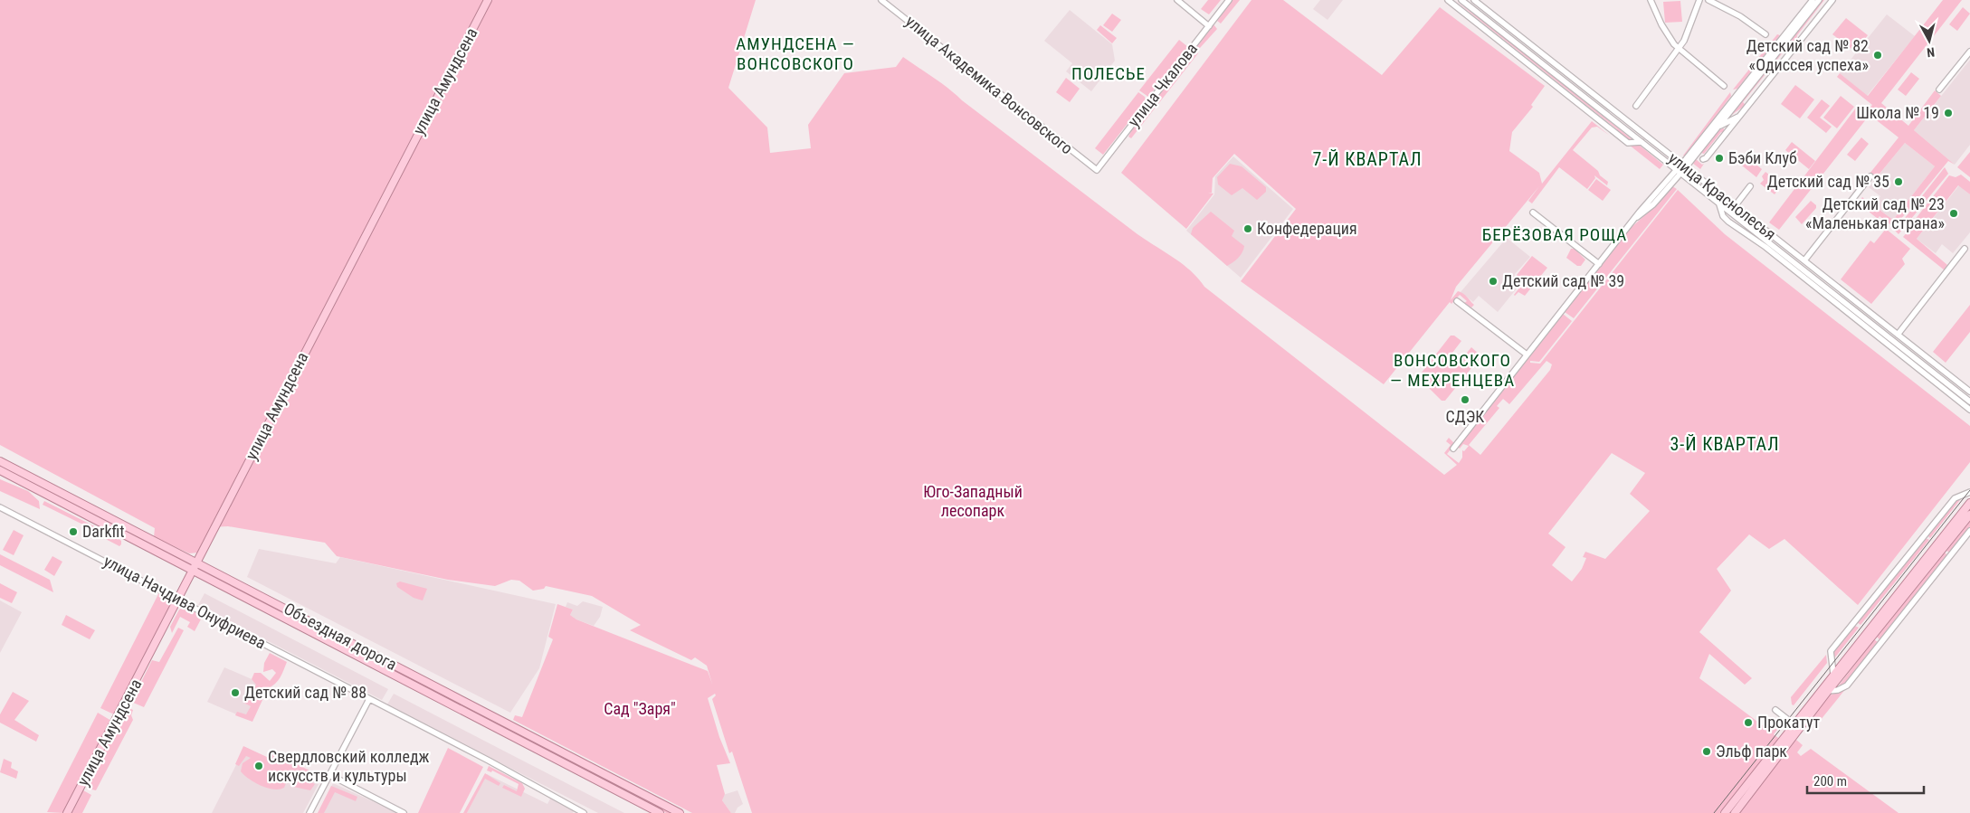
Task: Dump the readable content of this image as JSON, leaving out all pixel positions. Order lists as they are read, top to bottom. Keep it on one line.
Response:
{"streets":{"main road":["улица Амундсена","Объездная дорога"],"street":["улица Академика Вонсовского","улица Чкалова","улица Краснолесья","улица Начдива Онуфриева"]},"crossings":[["улица Амундсена","улица Начдива Онуфриева"],["улица Амундсена","Объездная дорога"],["улица Академика Вонсовского","улица Чкалова"]],"districts":["АМУНДСЕНА — ВОНСОВСКОГО","ПОЛЕСЬЕ","7-Й КВАРТАЛ","БЕРЁЗОВАЯ РОЩА","ВОНСОВСКОГО — МЕХРЕНЦЕВА","3-Й КВАРТАЛ"],"parks":["Юго-Западный лесопарк","Сад \"Заря\""],"places":["Детский сад № 82 «Одиссея успеха»","Школа № 19","Бэби Клуб","Детский сад № 35","Детский сад № 23 «Маленькая страна»","Конфедерация","Детский сад № 39","СДЭК","Darkfit","Детский сад № 88","Прокатут","Эльф парк","Свердловский колледж искусств и культуры"],"scale_bar":"200 m","north":"bottom"}
